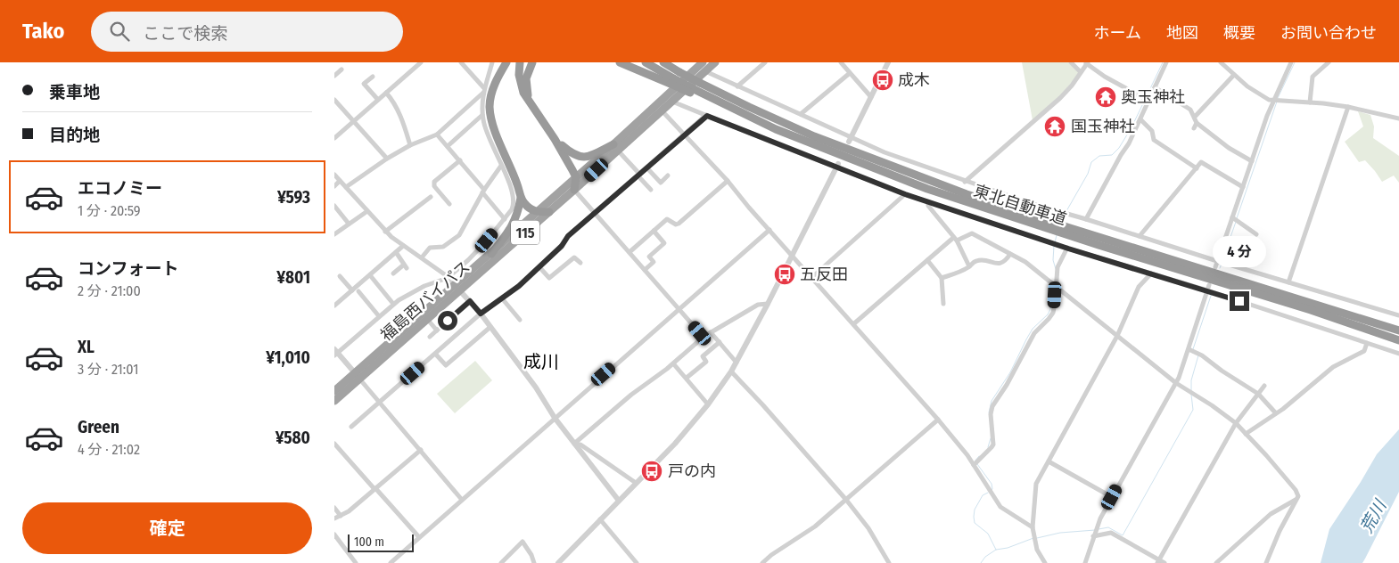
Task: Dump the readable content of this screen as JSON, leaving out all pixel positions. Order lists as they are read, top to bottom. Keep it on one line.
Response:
{"streets":{"highway":["東北自動車道","115","福島西バイパス"]},"districts":["成川"],"water":["荒川"],"places":{"bus stop":["成木","五反田","戸の内"],"temple":["奥玉神社","国玉神社"]},"scale_bar":"100 m","page":{"header":"Tako","search":"ここで検索","nav":["ホーム","地図","概要","お問い合わせ"],"banner":["乗車地","目的地"],"list":[{"name":"エコノミー","note":"1 分 · 20:59","value":"¥593"},{"name":"コンフォート","note":"2 分 · 21:00","value":"¥801"},{"name":"XL","note":"3 分 · 21:01","value":"¥1,010"},{"name":"Green","note":"4 分 · 21:02","value":"¥580"}],"bubble":"4 分","buttons":"確定","scale":"100 m"}}
